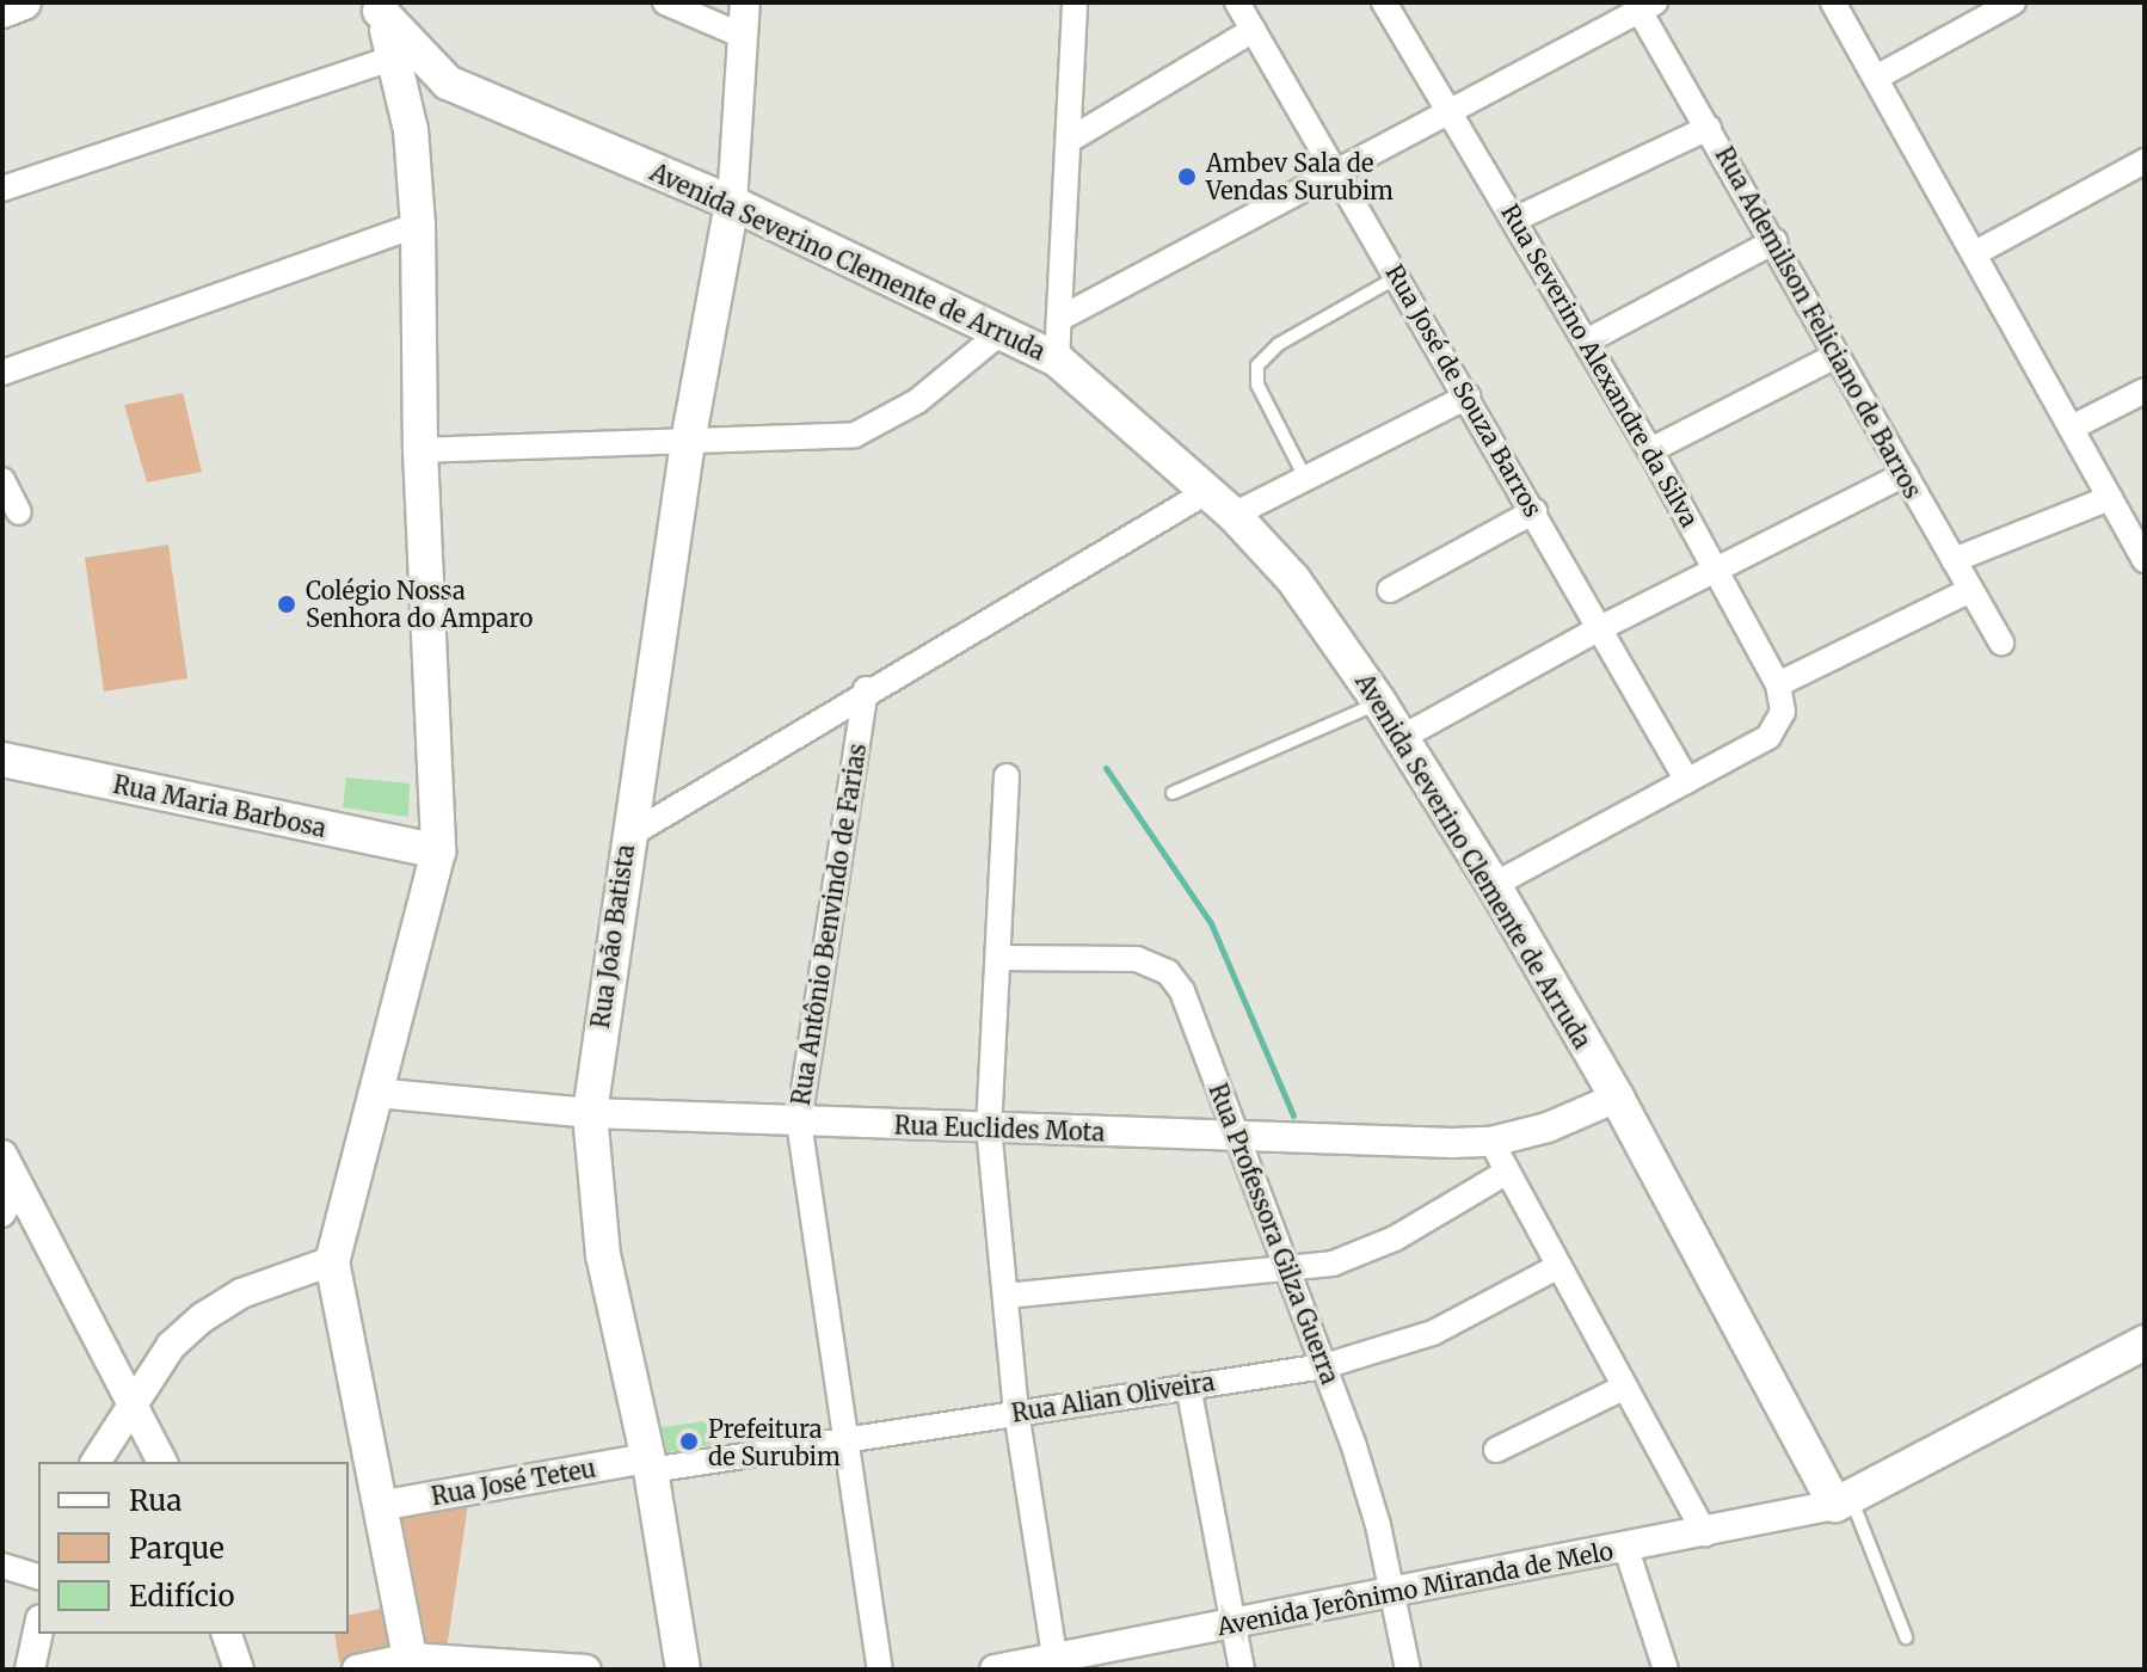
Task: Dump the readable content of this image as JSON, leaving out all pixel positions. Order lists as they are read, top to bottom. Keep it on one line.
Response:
{"streets":{"main road":["Avenida Severino Clemente de Arruda","Rua Maria Barbosa","Rua João Batista"],"street":["Rua Ademilson Feliciano de Barros","Rua Severino Alexandre da Silva","Rua José de Souza Barros","Rua Antônio Benvindo de Farias","Rua Euclides Mota","Rua Professora Gilza Guerra","Rua Alian Oliveira","Rua José Teteu","Avenida Jerônimo Miranda de Melo"]},"crossings":[["Avenida Severino Clemente de Arruda","Rua João Batista"],["Avenida Severino Clemente de Arruda","Rua Euclides Mota"],["Avenida Severino Clemente de Arruda","Avenida Jerônimo Miranda de Melo"],["Rua Antônio Benvindo de Farias","Rua Euclides Mota"],["Rua Antônio Benvindo de Farias","Rua Alian Oliveira"],["Rua João Batista","Rua Euclides Mota"],["Rua João Batista","Rua Alian Oliveira"],["Rua João Batista","Rua José Teteu"],["Rua Euclides Mota","Rua Professora Gilza Guerra"],["Rua Professora Gilza Guerra","Rua Alian Oliveira"],["Rua Professora Gilza Guerra","Avenida Jerônimo Miranda de Melo"],["Rua Alian Oliveira","Rua José Teteu"]],"places":["Ambev Sala de Vendas Surubim","Colégio Nossa Senhora do Amparo","Prefeitura de Surubim"],"legend":["Rua","Parque","Edifício"]}
